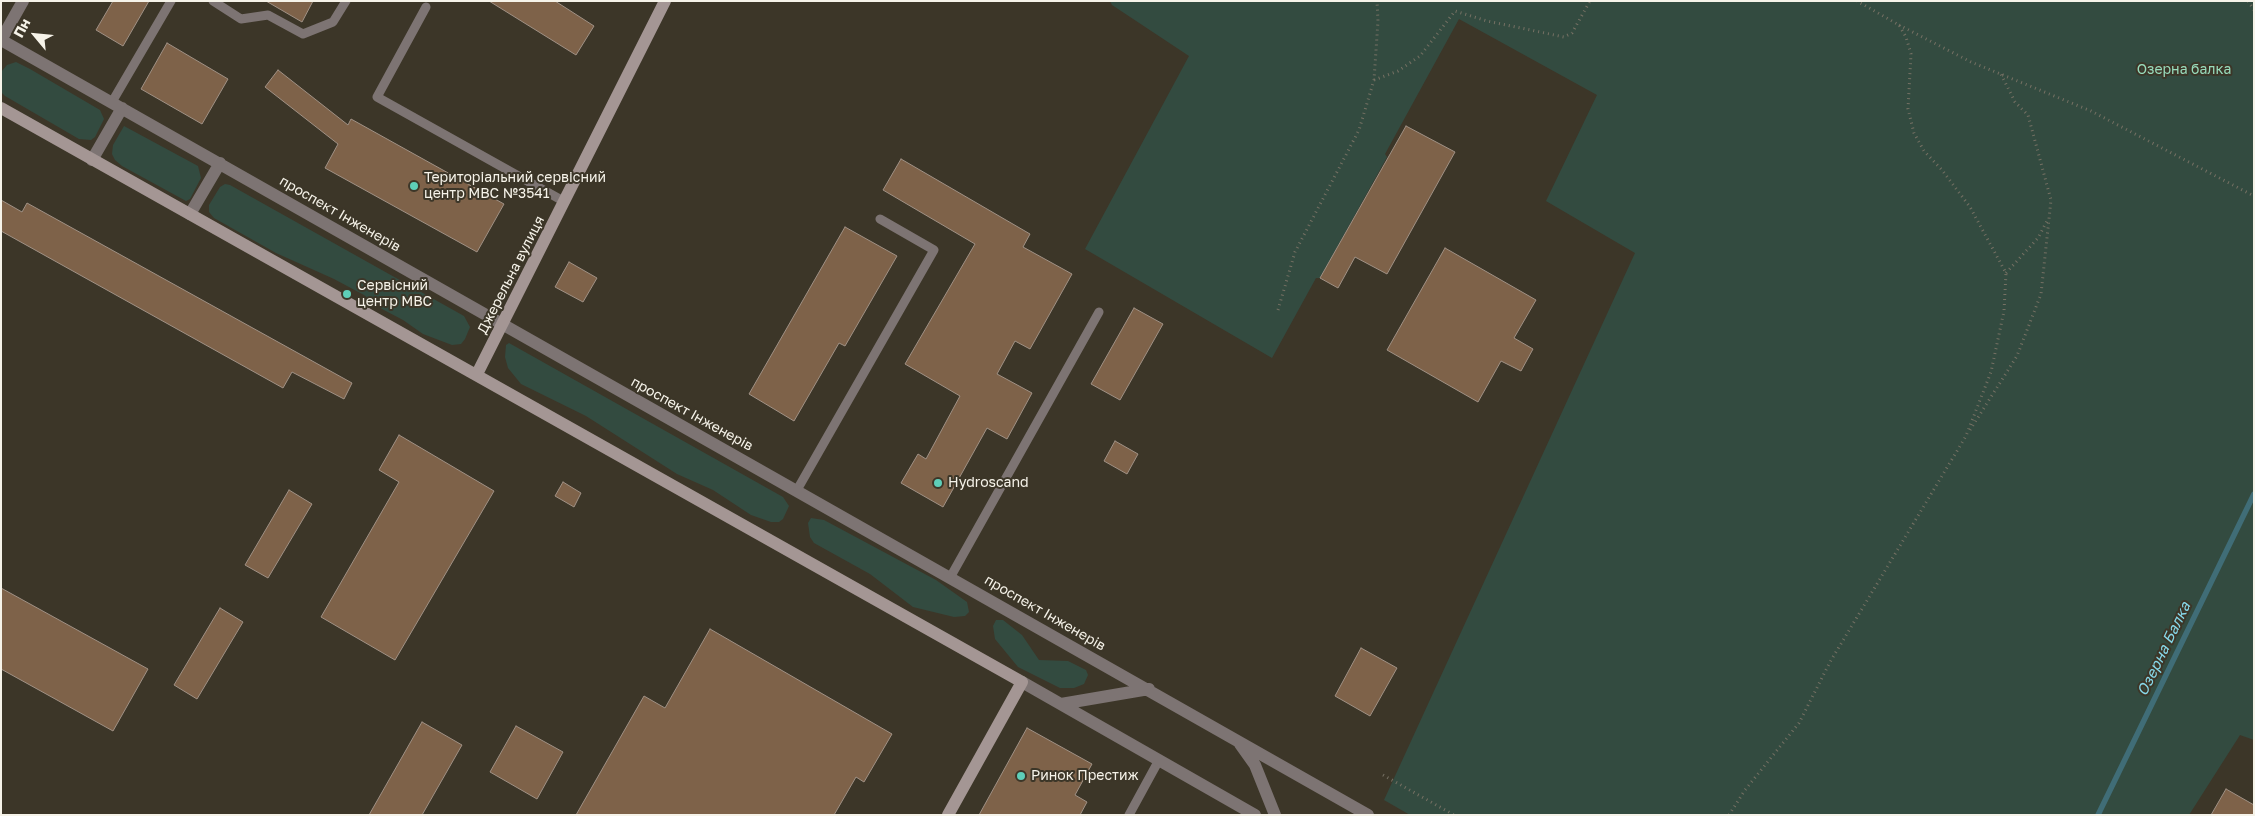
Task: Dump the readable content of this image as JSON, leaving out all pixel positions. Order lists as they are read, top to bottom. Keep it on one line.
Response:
{"streets":{"street":["проспект Інженерів","Джерельна вулиця"]},"crossings":[["проспект Інженерів","Джерельна вулиця"]],"water":["Озерна Балка"],"parks":["Озерна балка"],"places":["Територіальний сервісний центр МВС №3541","Сервісний центр МВС","Hydroscand","Ринок Престиж"],"north":"top left"}
